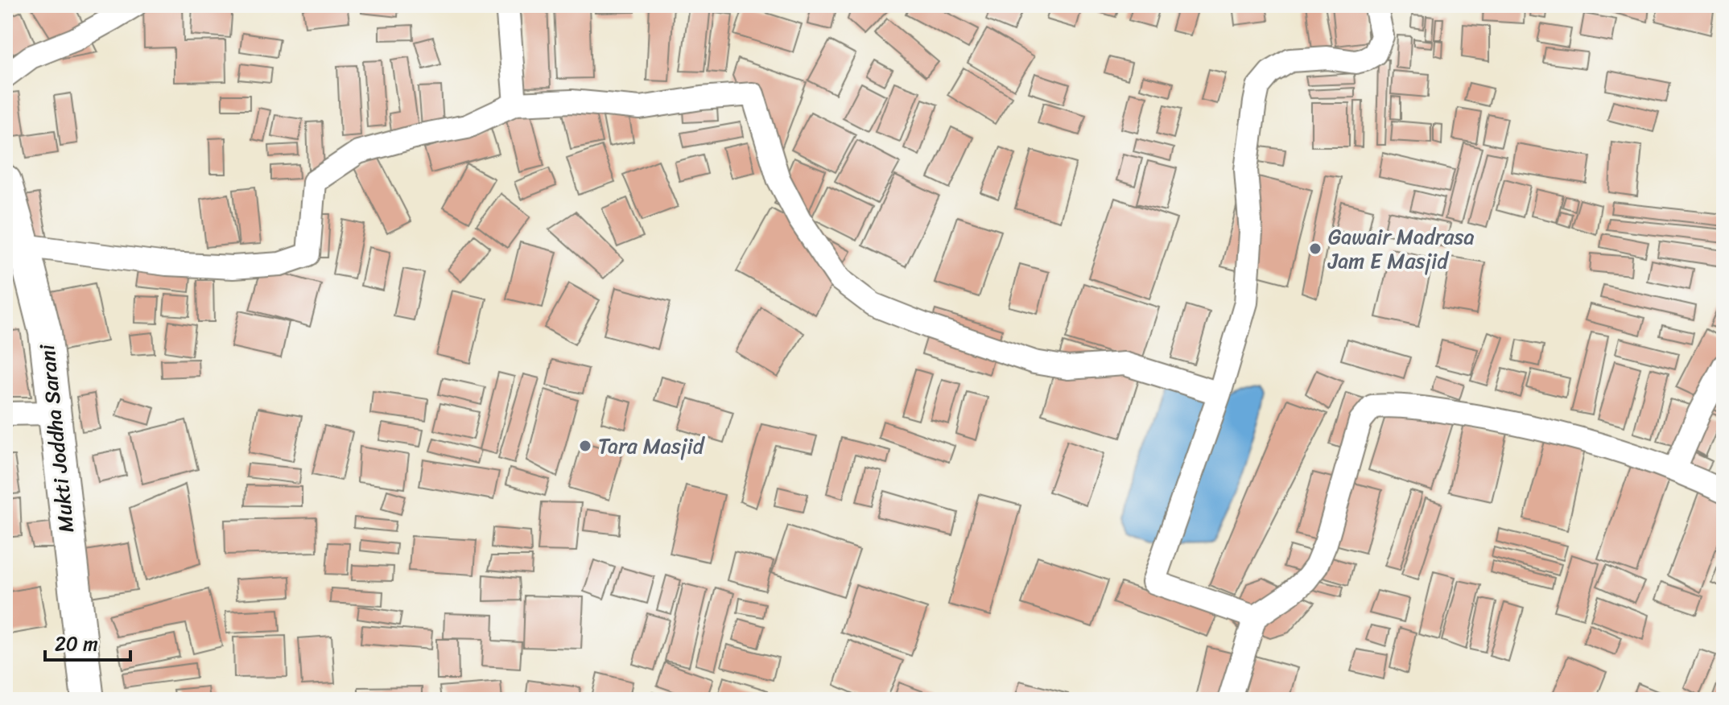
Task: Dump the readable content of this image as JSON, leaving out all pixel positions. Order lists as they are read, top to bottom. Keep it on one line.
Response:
{"streets":{"street":["Mukti Joddha Sarani"]},"places":["Gawair Madrasa Jam E Masjid","Tara Masjid"],"scale_bar":"20 m"}
